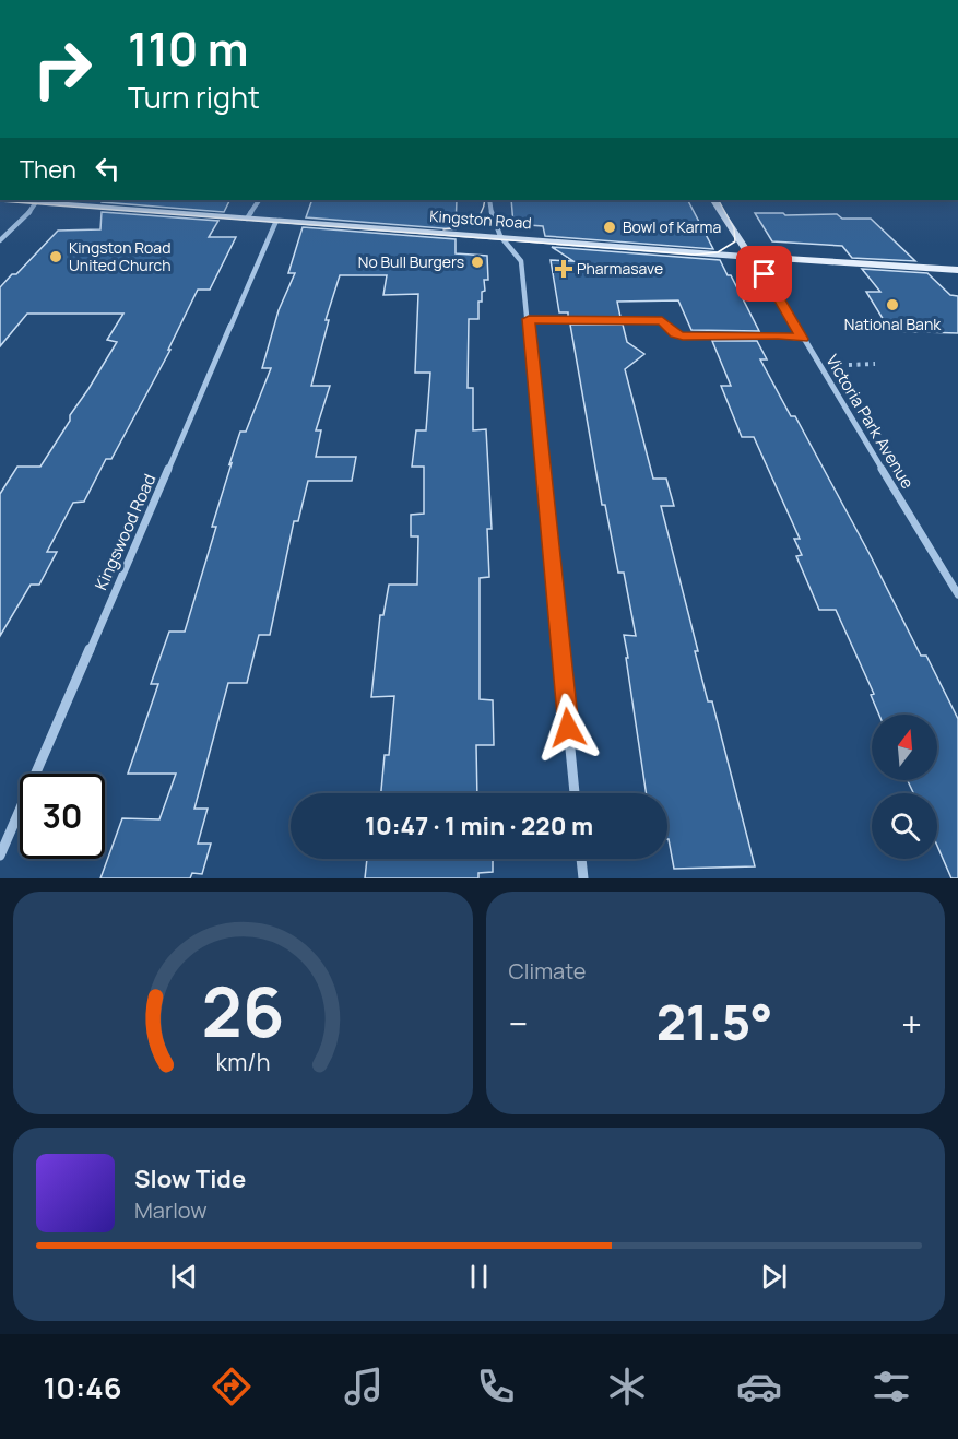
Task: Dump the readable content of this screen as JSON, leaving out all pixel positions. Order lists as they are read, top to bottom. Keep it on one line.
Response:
{"streets":{"main road":["Kingston Road","Victoria Park Avenue"],"street":["Kingswood Road"]},"crossings":[["Kingston Road","Victoria Park Avenue"],["Kingston Road","Kingswood Road"]],"places":{"other":["Bowl of Karma","Kingston Road United Church","No Bull Burgers","National Bank"],"health":["Pharmasave"]},"north":"top","page":{"turn":["110 m","Turn right"],"then":"Then","limit":"30","trip":"10:47 · 1 min · 220 m","tile":"Climate","heat":["−","21.5°","+"],"song":["Slow Tide","Marlow"],"tabs":"10:46","gauge":["26","km/h"]}}
